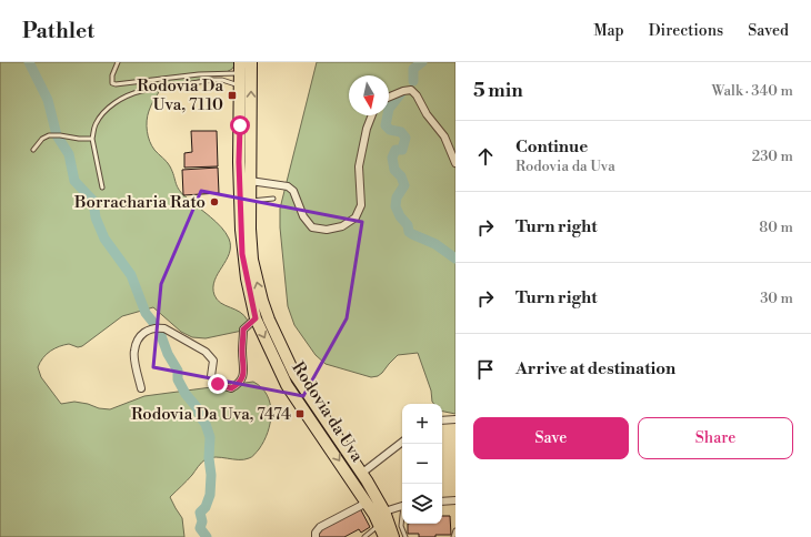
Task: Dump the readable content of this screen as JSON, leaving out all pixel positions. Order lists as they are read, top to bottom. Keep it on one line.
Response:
{"streets":{"main road":["Rodovia da Uva"]},"places":{"transit":["Rodovia Da Uva, 7110","Rodovia Da Uva, 7474"],"other":["Borracharia Rato"]},"north":"bottom","page":{"header":"Pathlet","nav":["Map","Directions","Saved"],"heading":["5 min","Walk · 340 m"],"list":[["Continue","Rodovia da Uva","230 m"],["Turn right","80 m"],["Turn right","30 m"],"Arrive at destination"],"map_buttons":["+","−"],"buttons":["Save","Share"]}}
